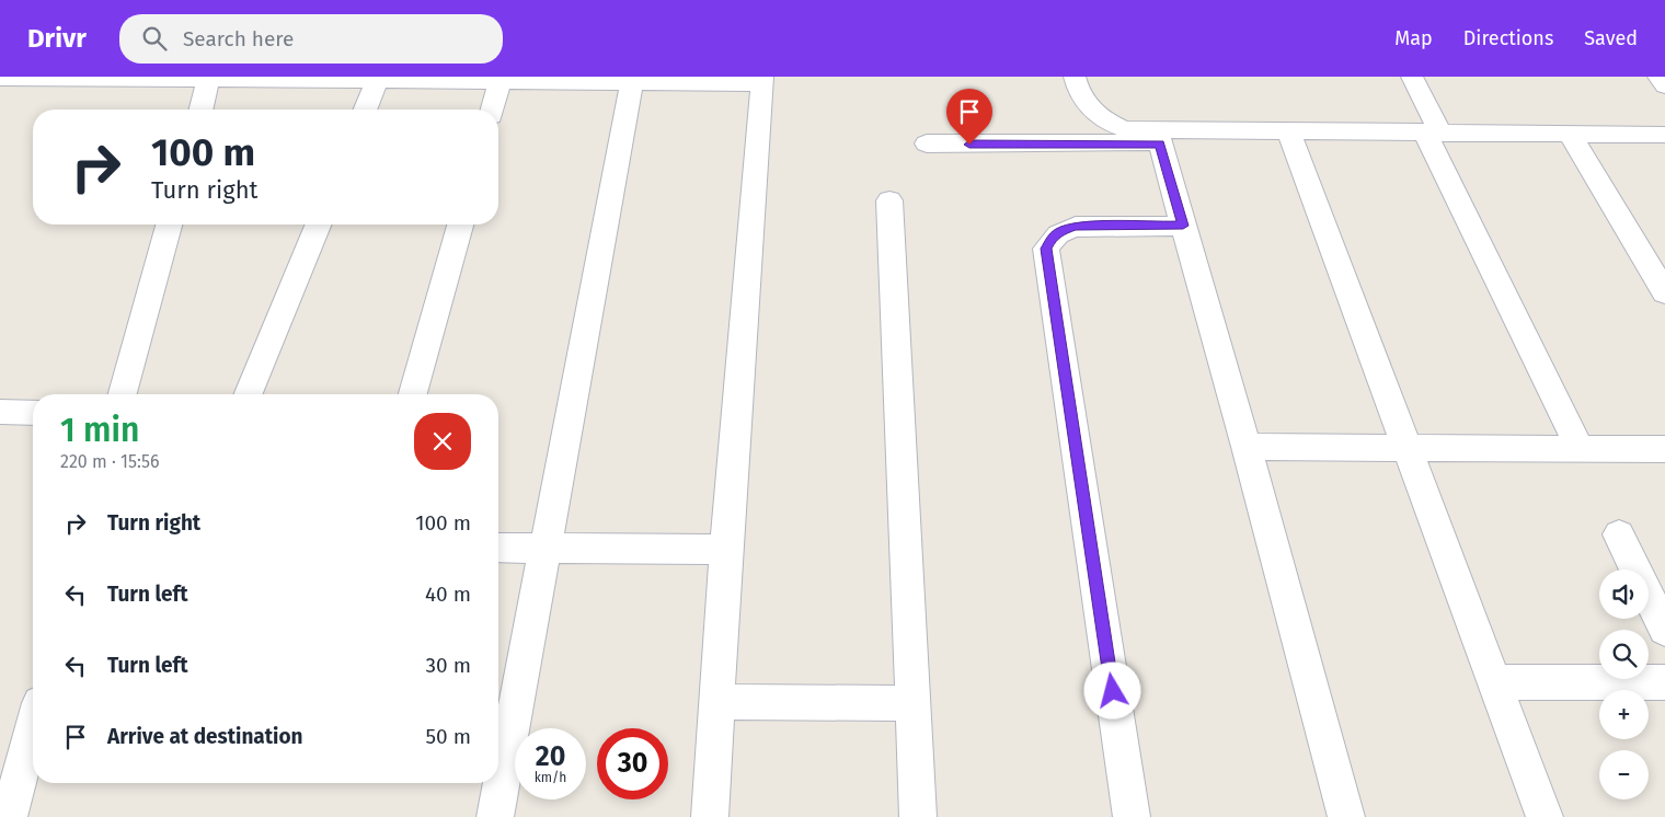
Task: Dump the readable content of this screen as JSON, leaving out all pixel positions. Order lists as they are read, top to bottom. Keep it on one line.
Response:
{"page":{"header":"Drivr","search":"Search here","nav":["Map","Directions","Saved"],"turn":["100 m","Turn right"],"heading":["1 min","220 m · 15:56"],"list":[{"name":"Turn right","value":"100 m"},{"name":"Turn left","value":"40 m"},{"name":"Turn left","value":"30 m"},{"name":"Arrive at destination","value":"50 m"}],"map_buttons":["+","−"],"speed":"20 km/h","limit":"30"}}
